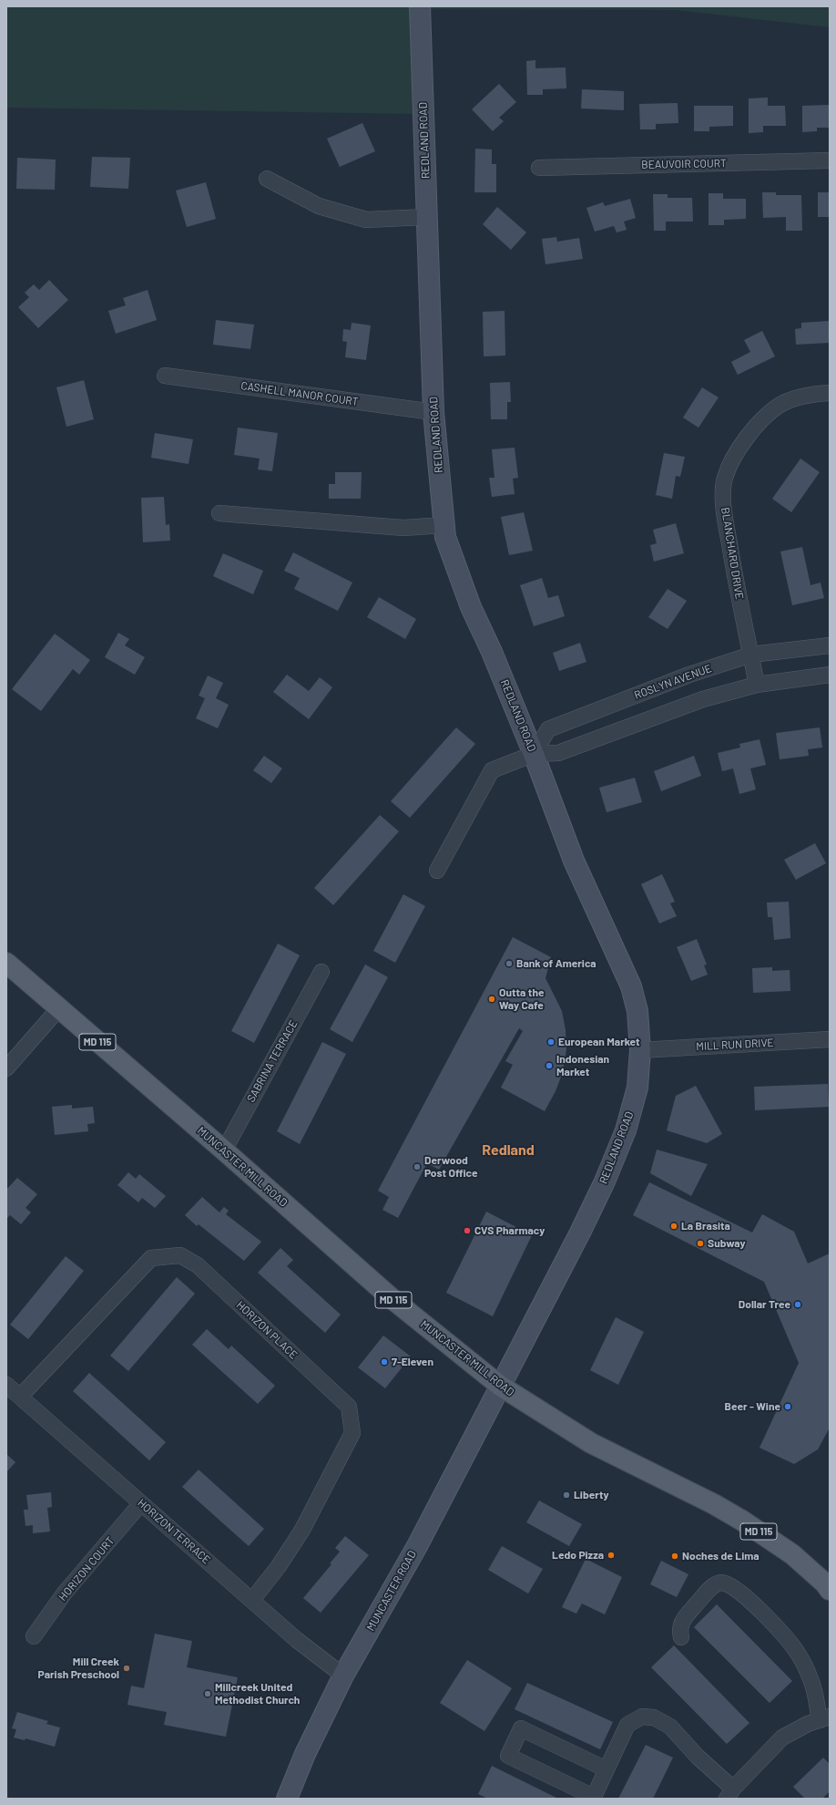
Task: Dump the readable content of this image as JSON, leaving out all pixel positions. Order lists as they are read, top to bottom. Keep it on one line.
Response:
{"streets":{"main road":["REDLAND ROAD","MD 115","MUNCASTER MILL ROAD","MUNCASTER ROAD"],"street":["BEAUVOIR COURT","CASHELL MANOR COURT","BLANCHARD DRIVE","ROSLYN AVENUE","MILL RUN DRIVE","SABRINA TERRACE","HORIZON PLACE","HORIZON TERRACE","HORIZON COURT"]},"crossings":[["REDLAND ROAD","CASHELL MANOR COURT"],["REDLAND ROAD","ROSLYN AVENUE"],["REDLAND ROAD","MILL RUN DRIVE"],["REDLAND ROAD","MUNCASTER MILL ROAD"],["REDLAND ROAD","MUNCASTER ROAD"],["BLANCHARD DRIVE","ROSLYN AVENUE"],["SABRINA TERRACE","MUNCASTER MILL ROAD"],["MUNCASTER MILL ROAD","MUNCASTER ROAD"],["HORIZON PLACE","HORIZON TERRACE"],["HORIZON TERRACE","HORIZON COURT"],["HORIZON TERRACE","MUNCASTER ROAD"]],"districts":["Redland"],"places":["Bank of America","Outta the Way Cafe","European Market","Indonesian Market","Derwood Post Office","La Brasita","CVS Pharmacy","Subway","Dollar Tree","7-Eleven","Beer - Wine","Liberty","Ledo Pizza","Noches de Lima","Mill Creek Parish Preschool","Millcreek United Methodist Church"]}
